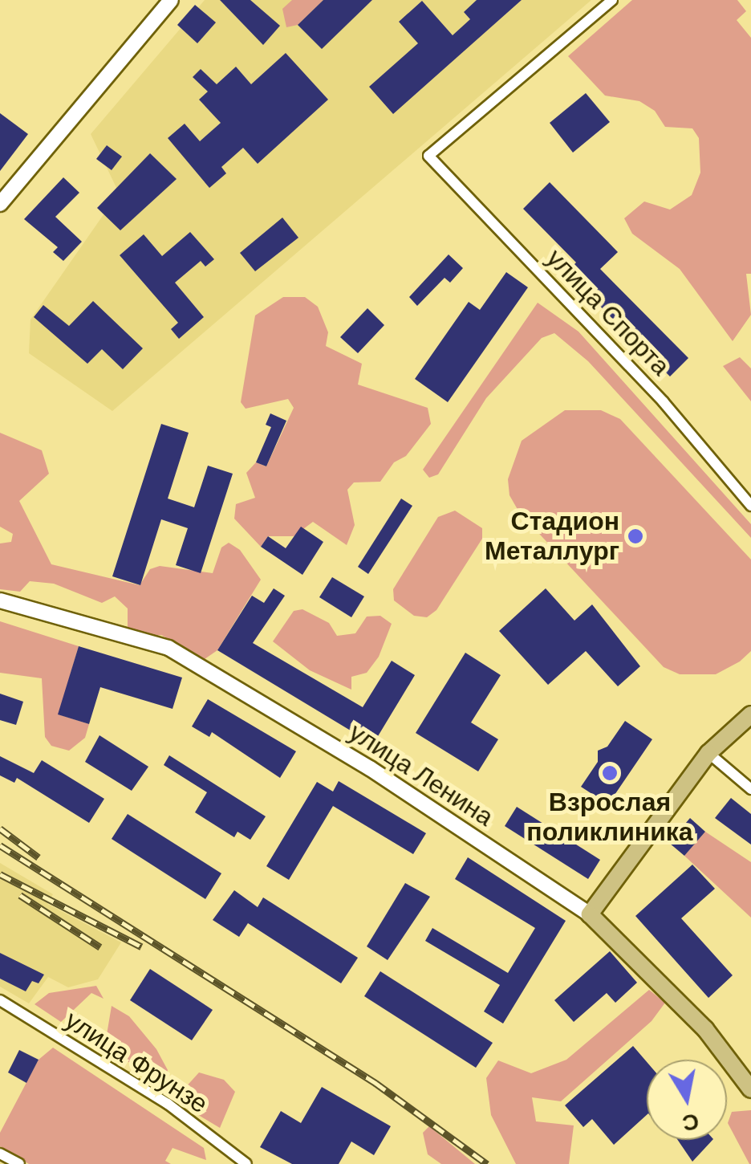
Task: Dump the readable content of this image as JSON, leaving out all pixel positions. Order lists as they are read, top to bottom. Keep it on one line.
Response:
{"streets":{"main road":["улица Ленина"],"street":["улица Спорта","улица Фрунзе"]},"places":["Стадион Металлург","Взрослая поликлиника"],"north":"bottom"}
